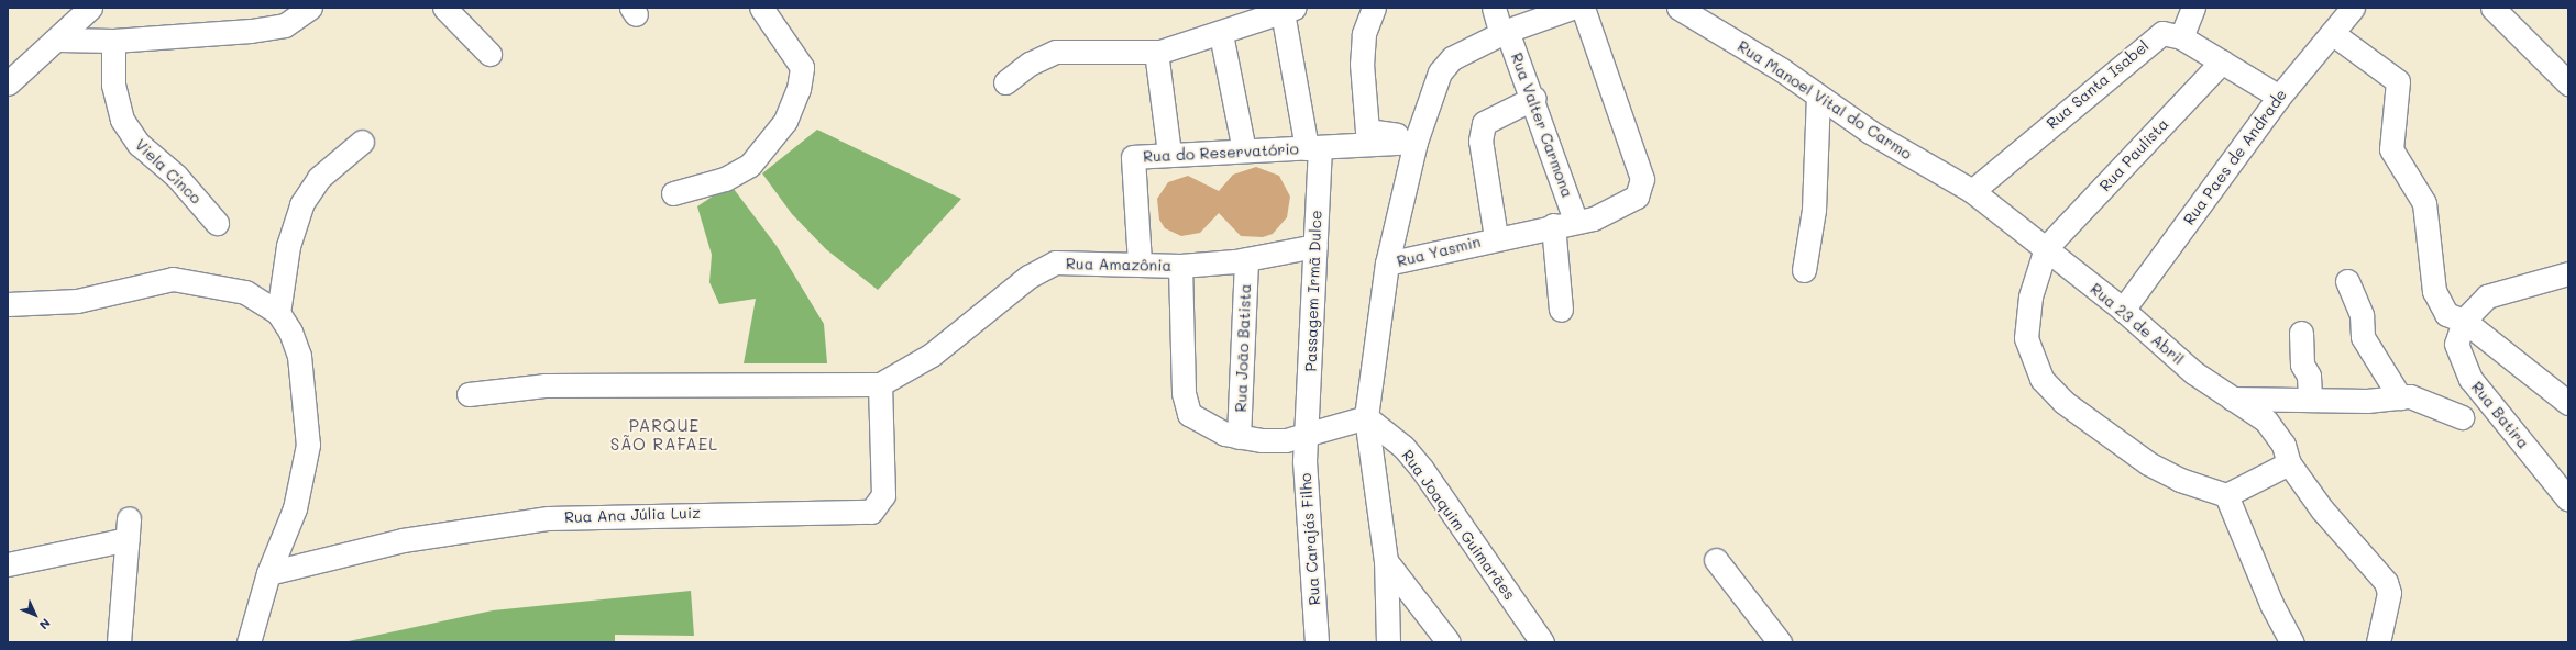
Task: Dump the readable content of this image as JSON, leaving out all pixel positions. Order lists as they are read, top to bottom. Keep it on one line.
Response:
{"streets":{"street":["Rua Santa Isabel","Rua Manoel Vital do Carmo","Rua Valter Carmona","Rua do Reservatório","Rua Paulista","Rua Paes de Andrade","Viela Cinco","Rua Yasmin","Rua Amazônia","Passagem Irmã Dulce","Rua 23 de Abril","Rua João Batista","Rua Batira","Rua Ana Júlia Luiz","Rua Joaquim Guimarães","Rua Carajás Filho"]},"crossings":[["Rua Santa Isabel","Rua Manoel Vital do Carmo"],["Rua Santa Isabel","Rua Paulista"],["Rua Santa Isabel","Rua Paes de Andrade"],["Rua Santa Isabel","Rua 23 de Abril"],["Rua Manoel Vital do Carmo","Rua 23 de Abril"],["Rua Valter Carmona","Rua Yasmin"],["Rua do Reservatório","Rua Amazônia"],["Rua do Reservatório","Passagem Irmã Dulce"],["Rua Paulista","Rua 23 de Abril"],["Rua Paes de Andrade","Rua 23 de Abril"],["Rua Yasmin","Rua Joaquim Guimarães"],["Rua Amazônia","Passagem Irmã Dulce"],["Rua Amazônia","Rua João Batista"],["Rua Amazônia","Rua Ana Júlia Luiz"],["Passagem Irmã Dulce","Rua Carajás Filho"]],"districts":["PARQUE SÃO RAFAEL"],"north":"bottom right"}
